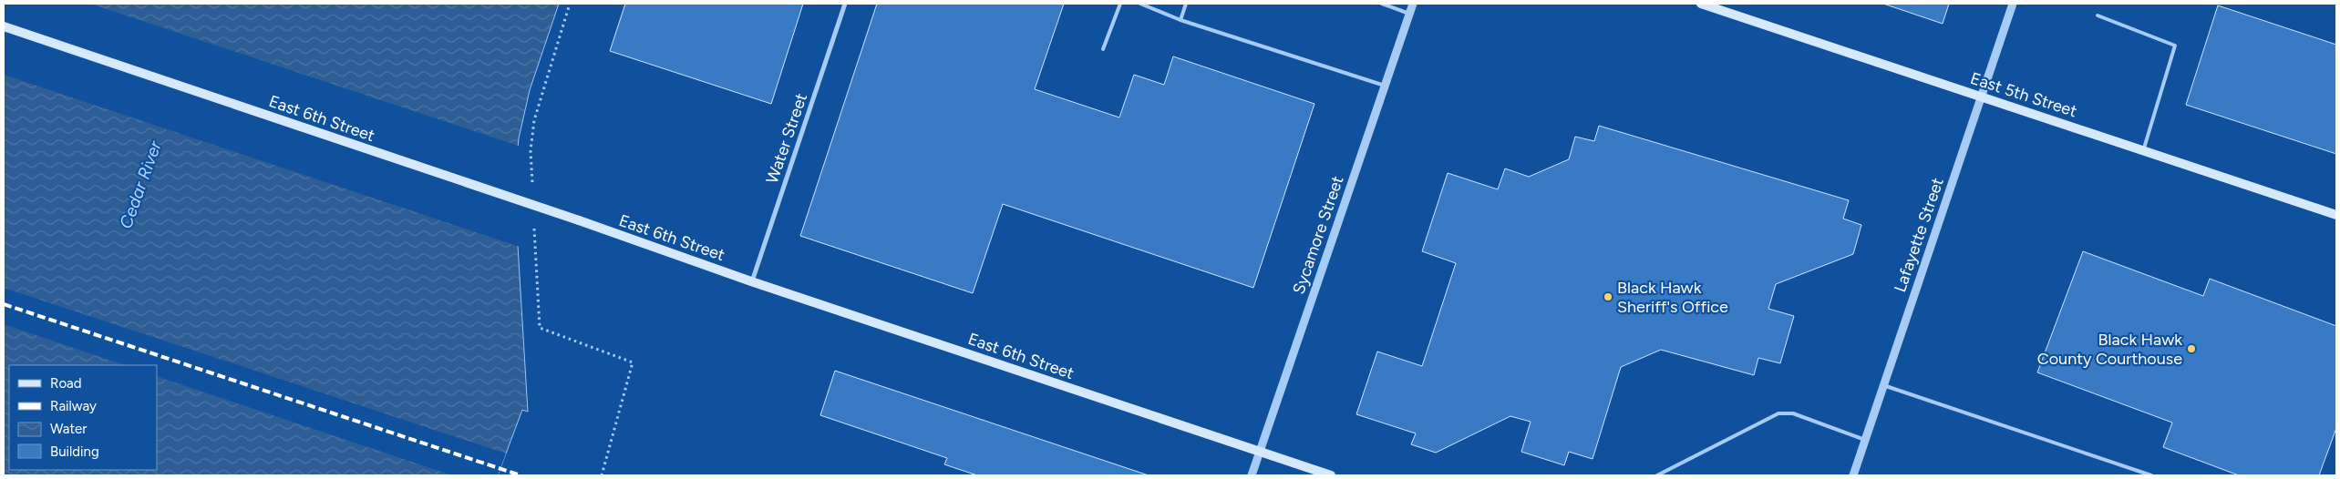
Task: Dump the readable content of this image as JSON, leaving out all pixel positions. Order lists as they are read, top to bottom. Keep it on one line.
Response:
{"streets":{"main road":["East 5th Street","East 6th Street"],"street":["Water Street","Sycamore Street","Lafayette Street"]},"crossings":[["East 5th Street","Lafayette Street"],["East 6th Street","Water Street"],["East 6th Street","Sycamore Street"]],"water":["Cedar River"],"places":["Black Hawk Sheriff's Office","Black Hawk County Courthouse"],"legend":["Road","Railway","Water","Building"]}
